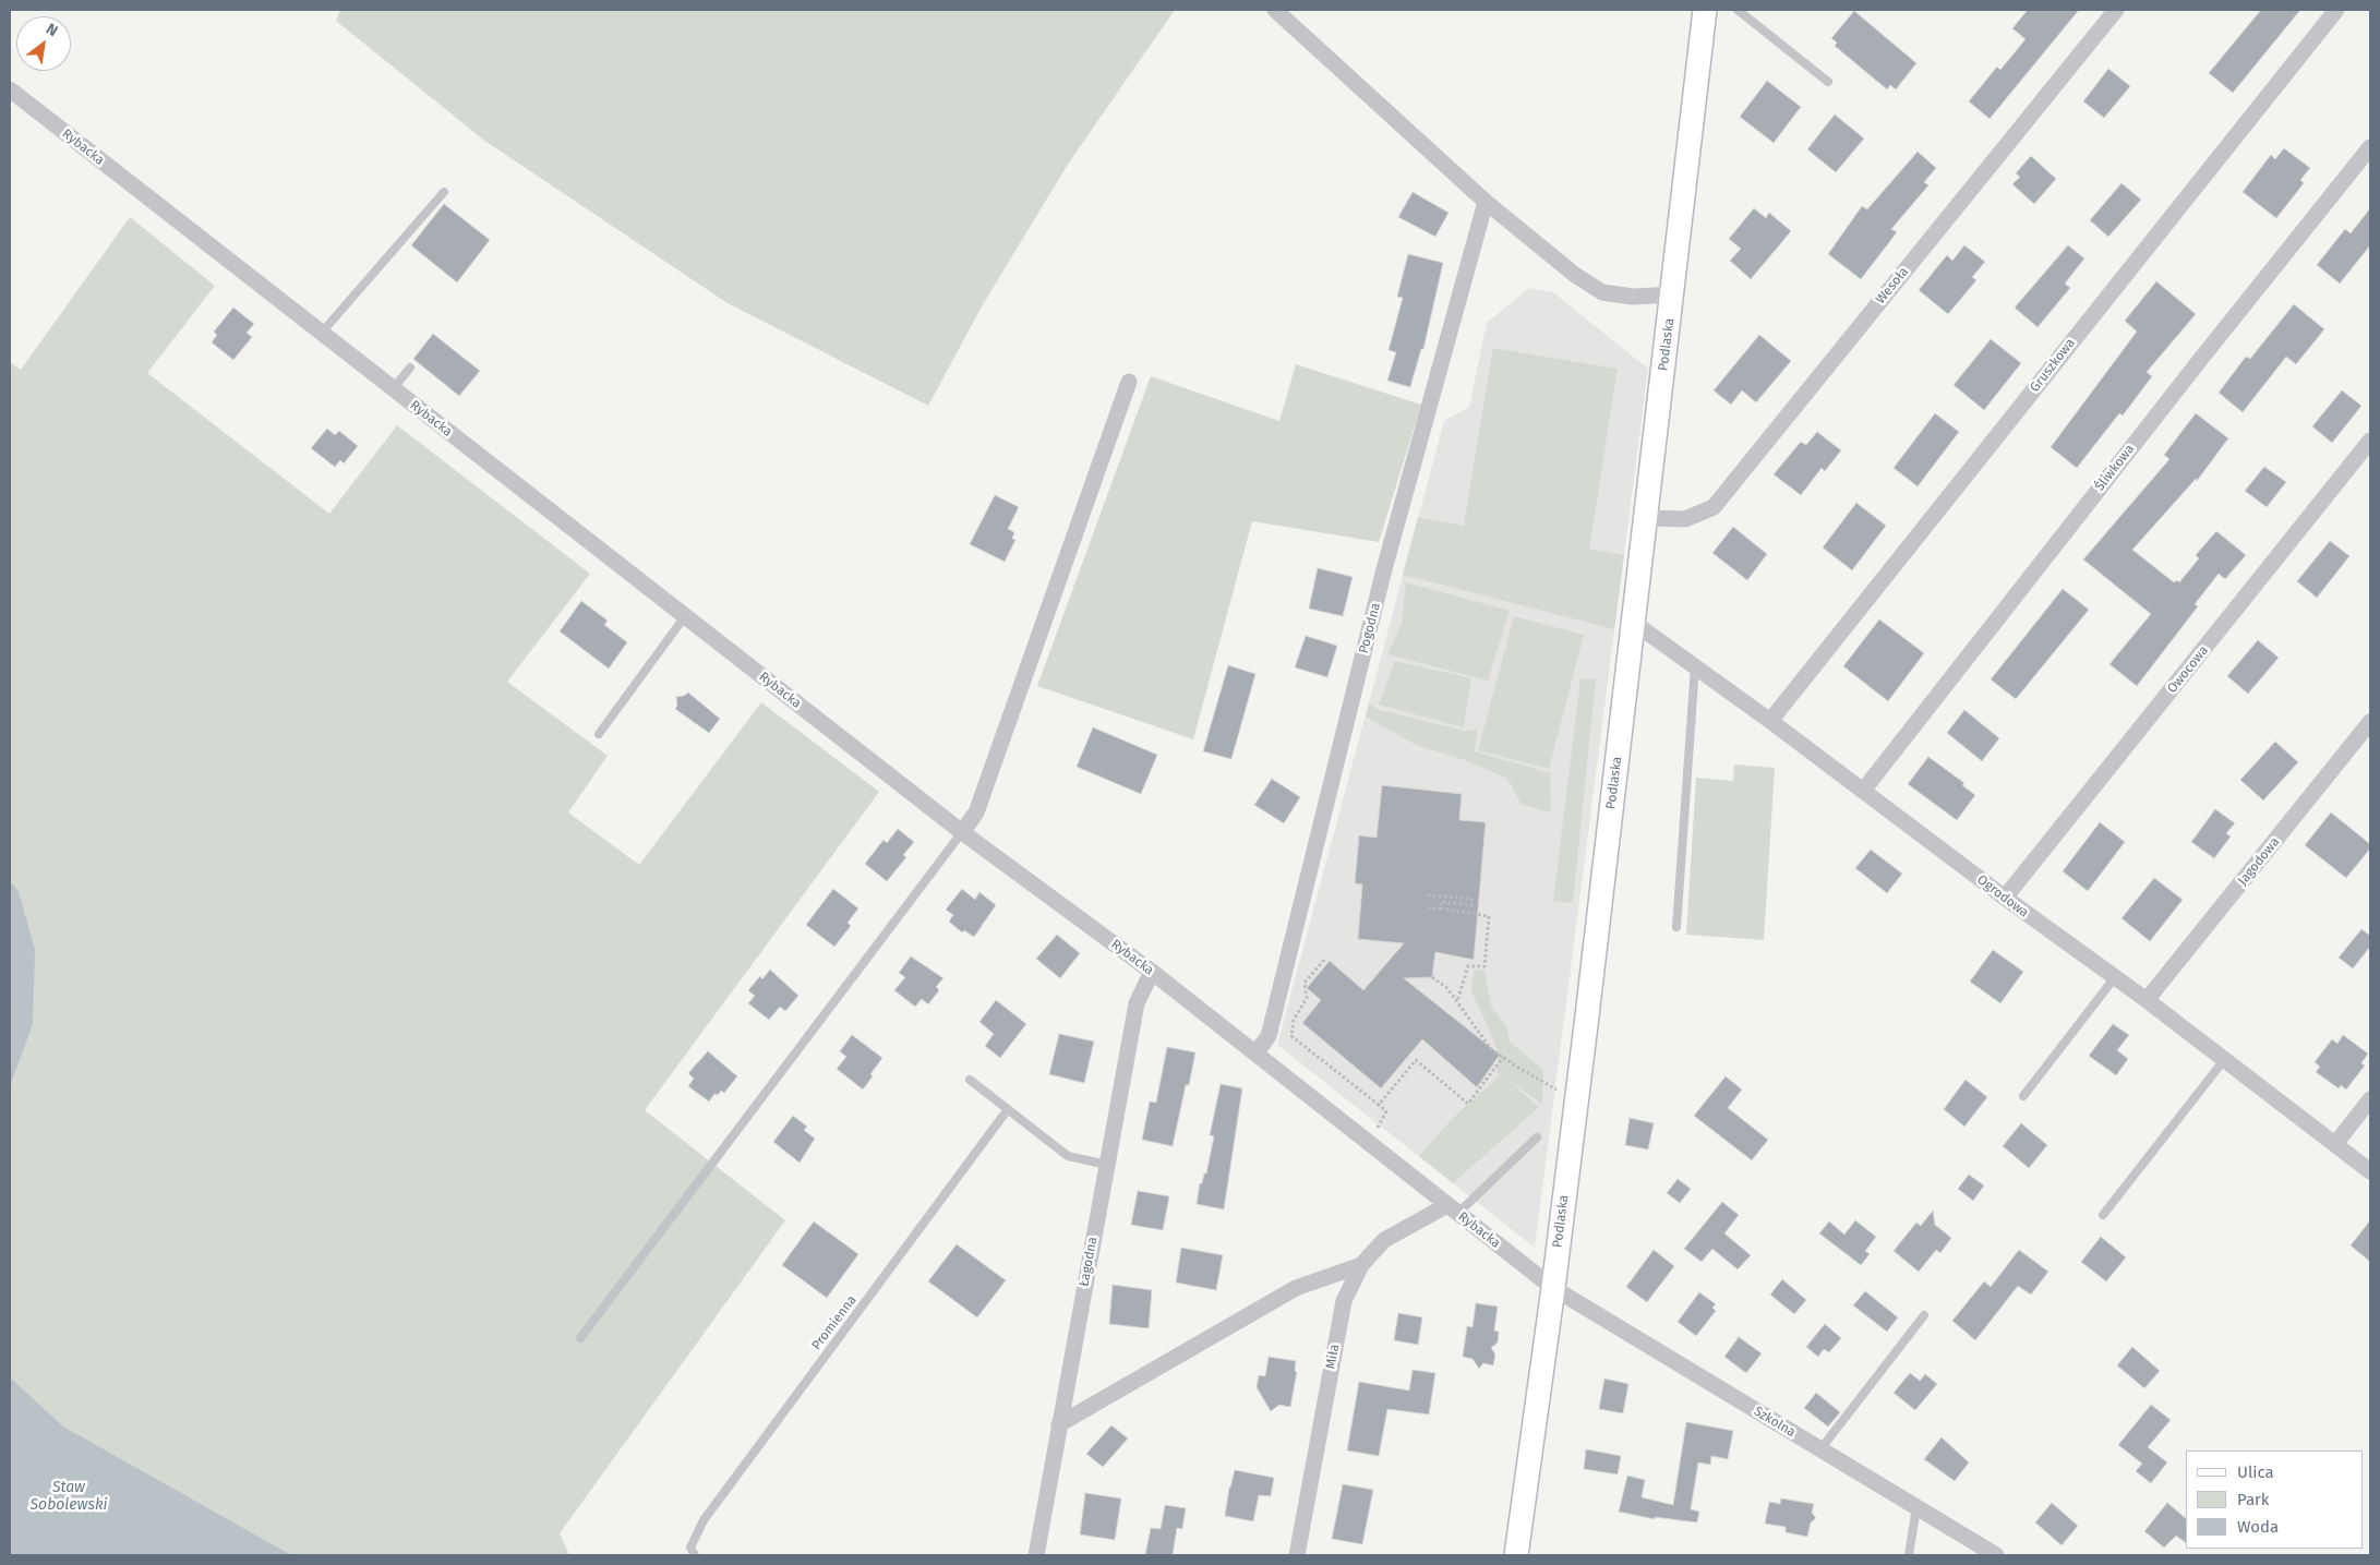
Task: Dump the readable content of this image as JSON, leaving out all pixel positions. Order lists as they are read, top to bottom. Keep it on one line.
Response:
{"streets":{"street":["Rybacka","Wesoła","Podlaska","Gruszkowa","Śliwkowa","Pogodna","Owocowa","Jagodowa","Ogrodowa","Łagodna","Miła","Szkolna"],"lane":["Promienna"]},"crossings":[["Rybacka","Podlaska"],["Rybacka","Pogodna"],["Rybacka","Łagodna"],["Rybacka","Miła"],["Rybacka","Szkolna"],["Wesoła","Podlaska"],["Podlaska","Ogrodowa"],["Podlaska","Szkolna"],["Gruszkowa","Ogrodowa"],["Śliwkowa","Ogrodowa"],["Owocowa","Ogrodowa"],["Jagodowa","Ogrodowa"]],"water":["Staw Sobolewski"],"legend":["Ulica","Park","Woda"],"north":"top right"}
